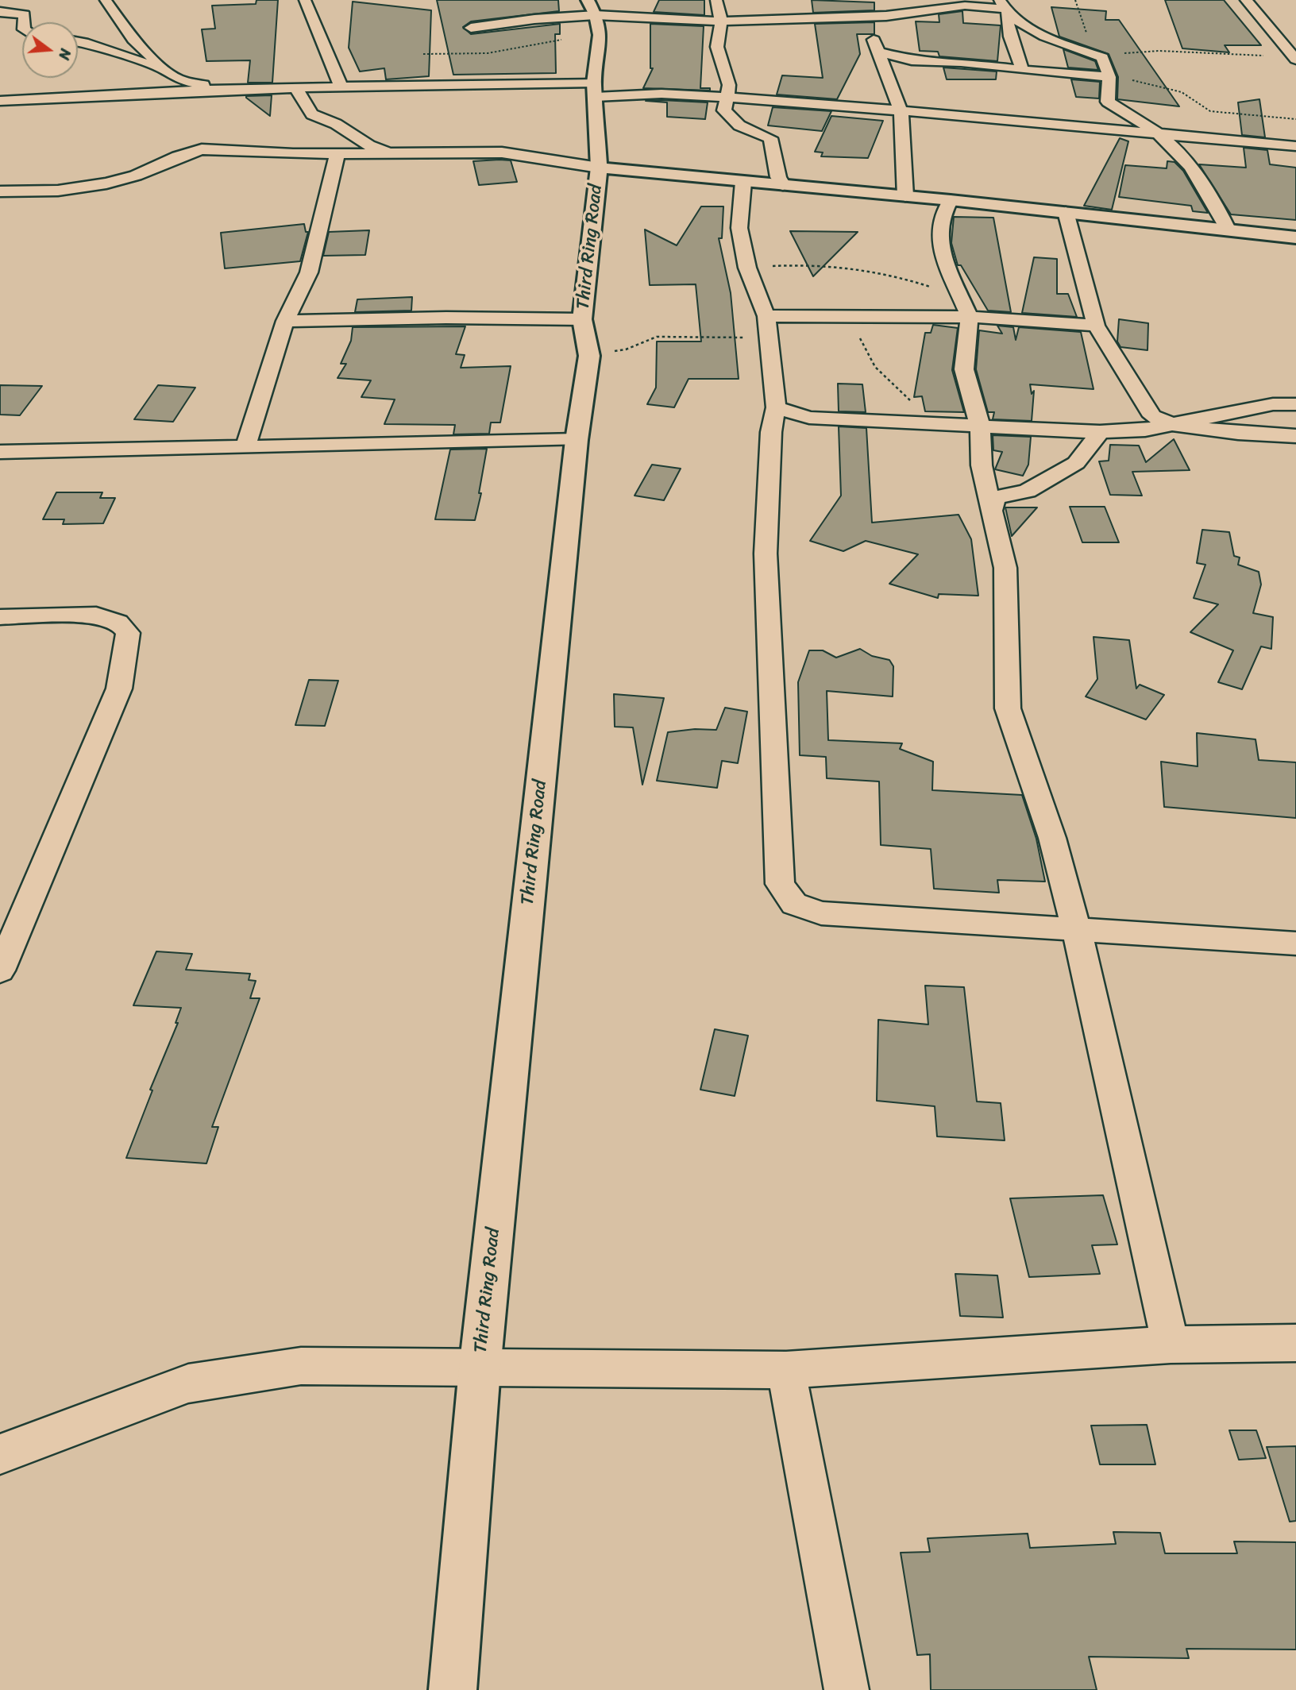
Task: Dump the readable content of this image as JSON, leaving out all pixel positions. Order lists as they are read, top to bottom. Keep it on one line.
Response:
{"streets":{"street":["Third Ring Road"]},"north":"right"}
